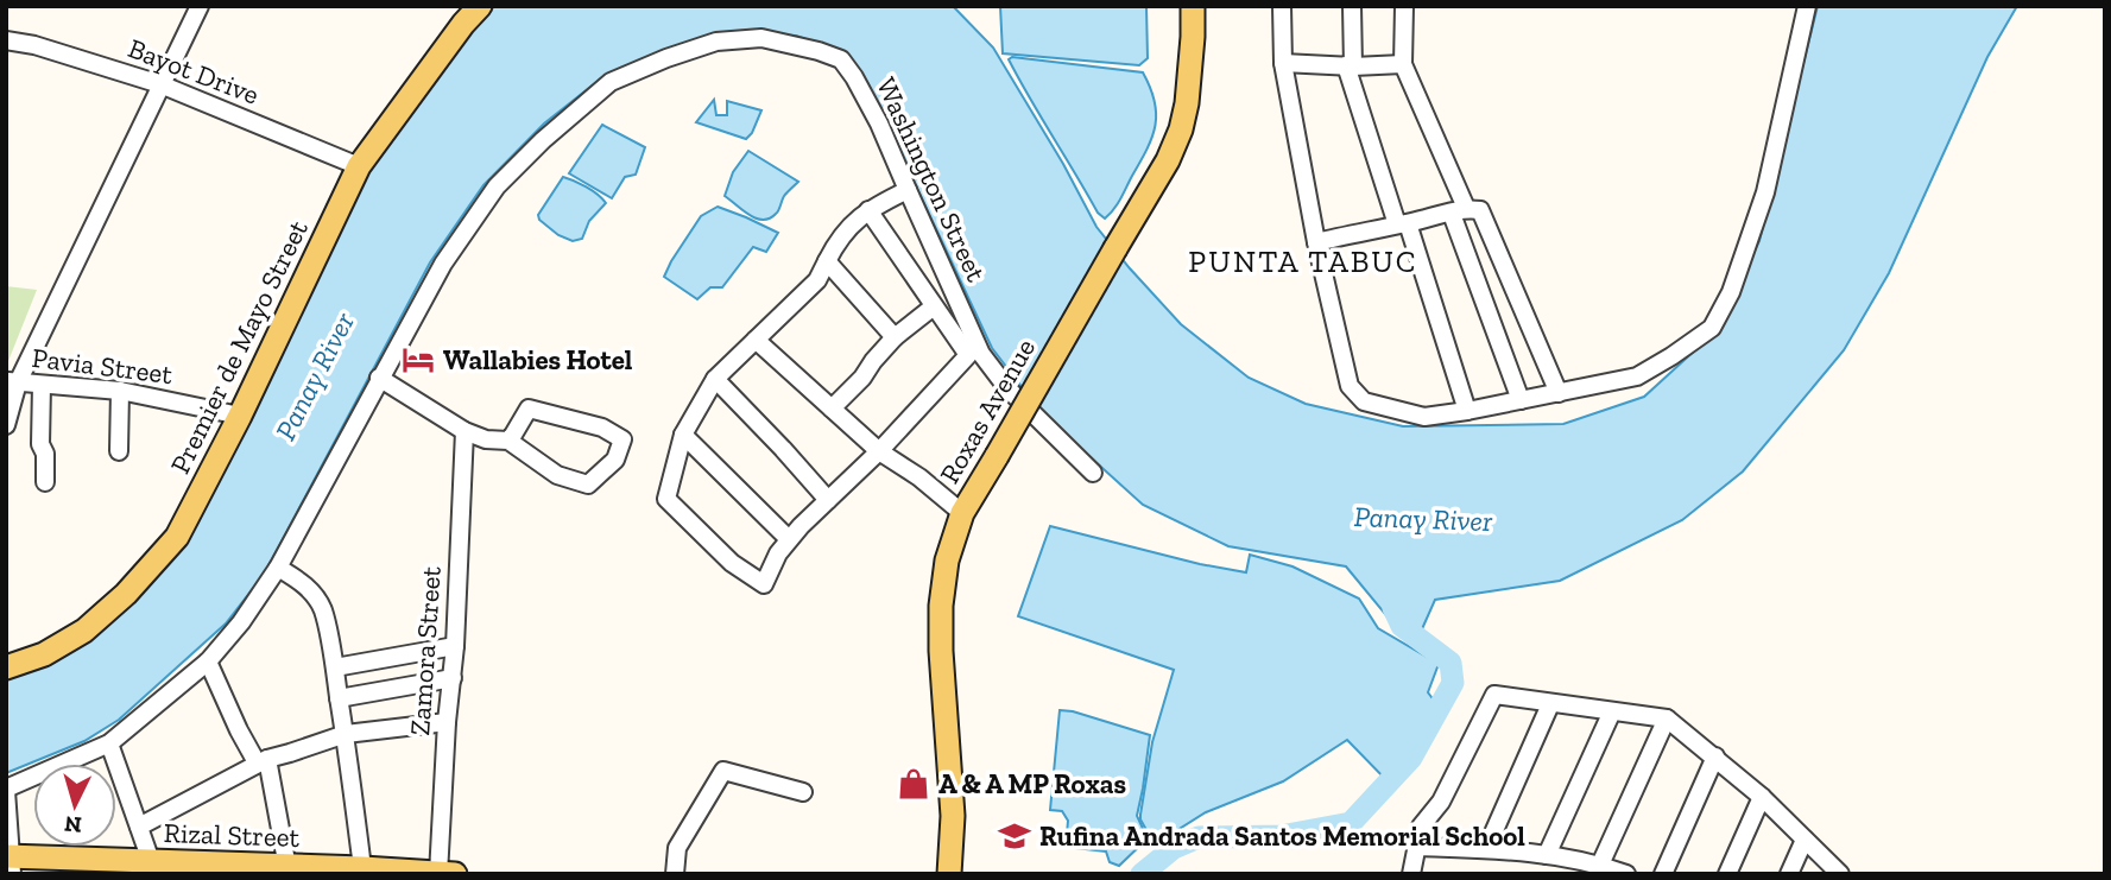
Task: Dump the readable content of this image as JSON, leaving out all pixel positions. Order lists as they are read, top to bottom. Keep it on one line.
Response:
{"streets":{"main road":["Premier de Mayo Street","Roxas Avenue","Rizal Street"],"street":["Bayot Drive","Washington Street","Pavia Street","Zamora Street"]},"crossings":[["Bayot Drive","Premier de Mayo Street"],["Washington Street","Rizal Street"],["Premier de Mayo Street","Pavia Street"],["Zamora Street","Rizal Street"]],"districts":["PUNTA TABUC"],"water":["Panay River"],"places":{"hotel":["Wallabies Hotel"],"shop":["A & A MP Roxas"],"school or university":["Rufina Andrada Santos Memorial School"]},"north":"bottom"}
